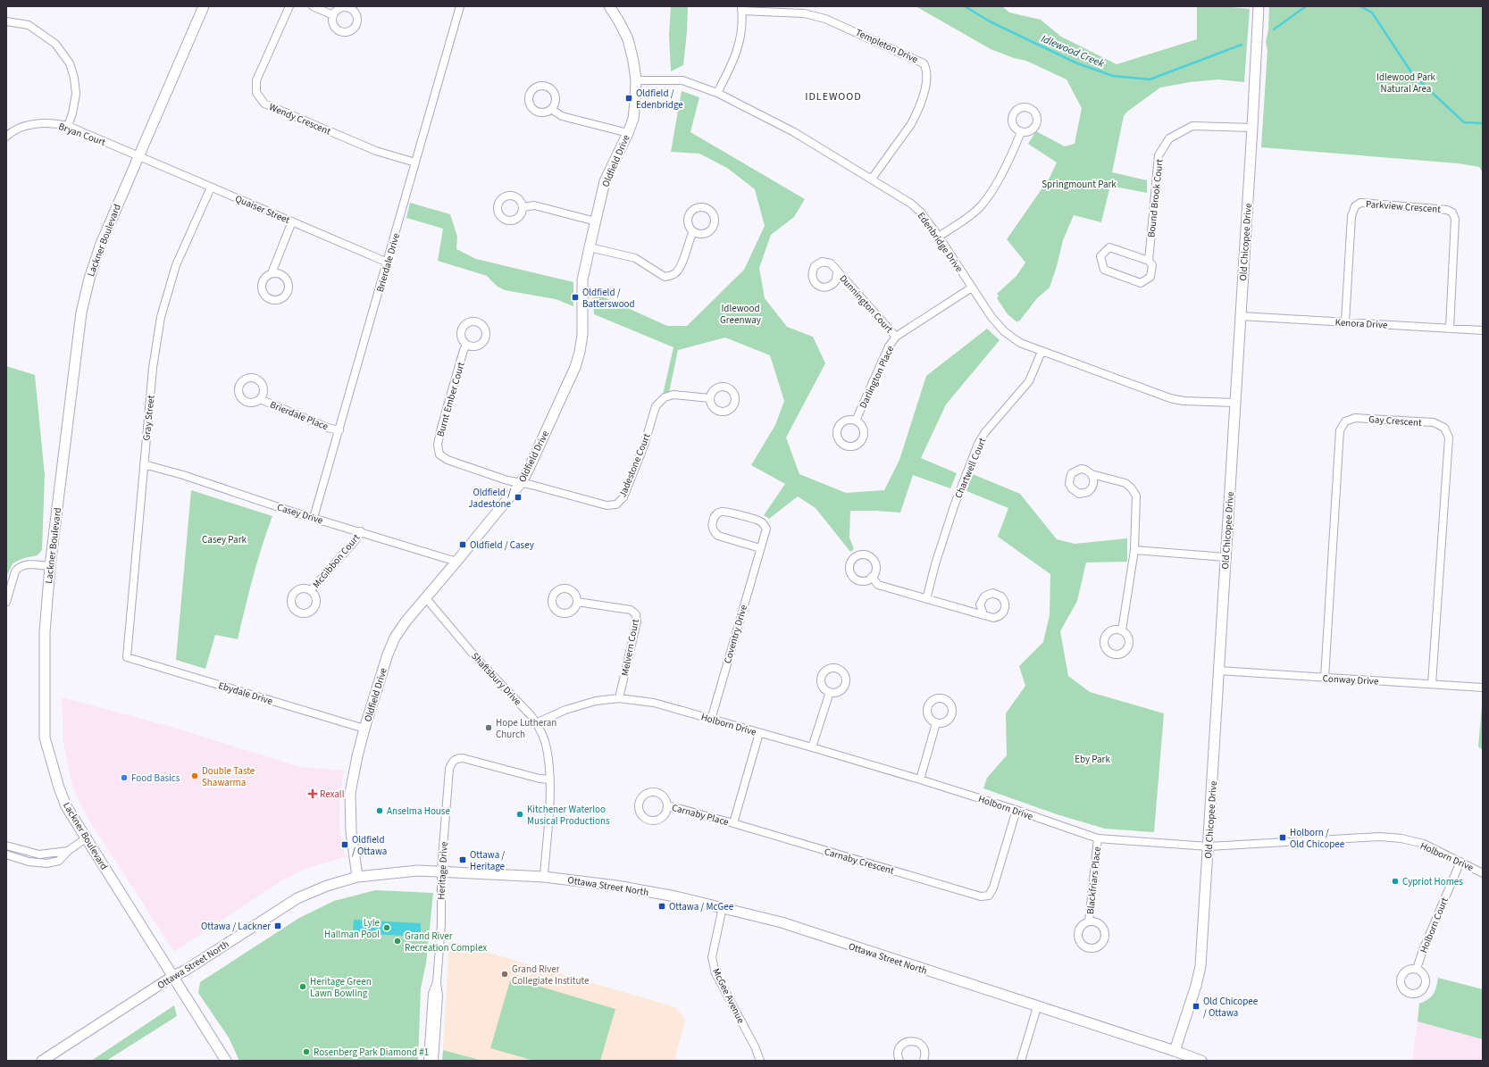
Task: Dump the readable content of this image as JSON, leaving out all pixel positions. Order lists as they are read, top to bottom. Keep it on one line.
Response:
{"streets":{"main road":["Oldfield Drive","Lackner Boulevard","Old Chicopee Drive","Ottawa Street North"],"street":["Templeton Drive","Wendy Crescent","Bryan Court","Bound Brook Court","Parkview Crescent","Quaiser Street","Edenbridge Drive","Brierdale Drive","Dunnington Court","Kenora Drive","Darlington Place","Burnt Ember Court","Brierdale Place","Gray Street","Gay Crescent","Jadestone Court","Chartwell Court","Casey Drive","McGibbon Court","Coventry Drive","Melvern Court","Shaftsbury Drive","Conway Drive","Ebydale Drive","Holborn Drive","Carnaby Place","Carnaby Crescent","Heritage Drive","Blackfriars Place","Holborn Court","McGee Avenue"]},"crossings":[["Templeton Drive","Edenbridge Drive"],["Wendy Crescent","Brierdale Drive"],["Bryan Court","Quaiser Street"],["Bryan Court","Lackner Boulevard"],["Oldfield Drive","Edenbridge Drive"],["Oldfield Drive","Burnt Ember Court"],["Oldfield Drive","Jadestone Court"],["Oldfield Drive","Casey Drive"],["Oldfield Drive","Shaftsbury Drive"],["Oldfield Drive","Ebydale Drive"],["Oldfield Drive","Ottawa Street North"],["Bound Brook Court","Old Chicopee Drive"],["Parkview Crescent","Kenora Drive"],["Quaiser Street","Lackner Boulevard"],["Quaiser Street","Brierdale Drive"],["Quaiser Street","Gray Street"],["Lackner Boulevard","Ottawa Street North"],["Edenbridge Drive","Old Chicopee Drive"],["Edenbridge Drive","Darlington Place"],["Edenbridge Drive","Chartwell Court"],["Old Chicopee Drive","Kenora Drive"],["Old Chicopee Drive","Conway Drive"],["Old Chicopee Drive","Holborn Drive"],["Old Chicopee Drive","Ottawa Street North"],["Brierdale Drive","Brierdale Place"],["Brierdale Drive","Casey Drive"],["Dunnington Court","Darlington Place"],["Burnt Ember Court","Jadestone Court"],["Gray Street","Casey Drive"],["Gray Street","Ebydale Drive"],["Gay Crescent","Conway Drive"],["Casey Drive","McGibbon Court"],["Coventry Drive","Holborn Drive"],["Melvern Court","Holborn Drive"],["Shaftsbury Drive","Holborn Drive"],["Shaftsbury Drive","Heritage Drive"],["Shaftsbury Drive","Ottawa Street North"],["Holborn Drive","Carnaby Crescent"],["Holborn Drive","Blackfriars Place"],["Holborn Drive","Holborn Court"],["Carnaby Place","Carnaby Crescent"],["Heritage Drive","Ottawa Street North"],["Ottawa Street North","McGee Avenue"]],"districts":["IDLEWOOD"],"water":["Idlewood Creek"],"parks":["Idlewood Park Natural Area","Springmount Park","Idlewood Greenway","Casey Park","Eby Park"],"places":{"transit":["Oldfield / Edenbridge","Oldfield / Batterswood","Oldfield / Jadestone","Oldfield / Casey","Holborn / Old Chicopee","Oldfield / Ottawa","Ottawa / Heritage","Ottawa / McGee","Ottawa / Lackner","Old Chicopee / Ottawa"],"other":["Hope Lutheran Church","Double Taste Shawarma","Food Basics","Anselma House","Kitchener Waterloo Musical Productions","Cypriot Homes","Lyle Hallman Pool","Grand River Recreation Complex","Grand River Collegiate Institute","Heritage Green Lawn Bowling","Rosenberg Park Diamond #1"],"health":["Rexall"]}}
